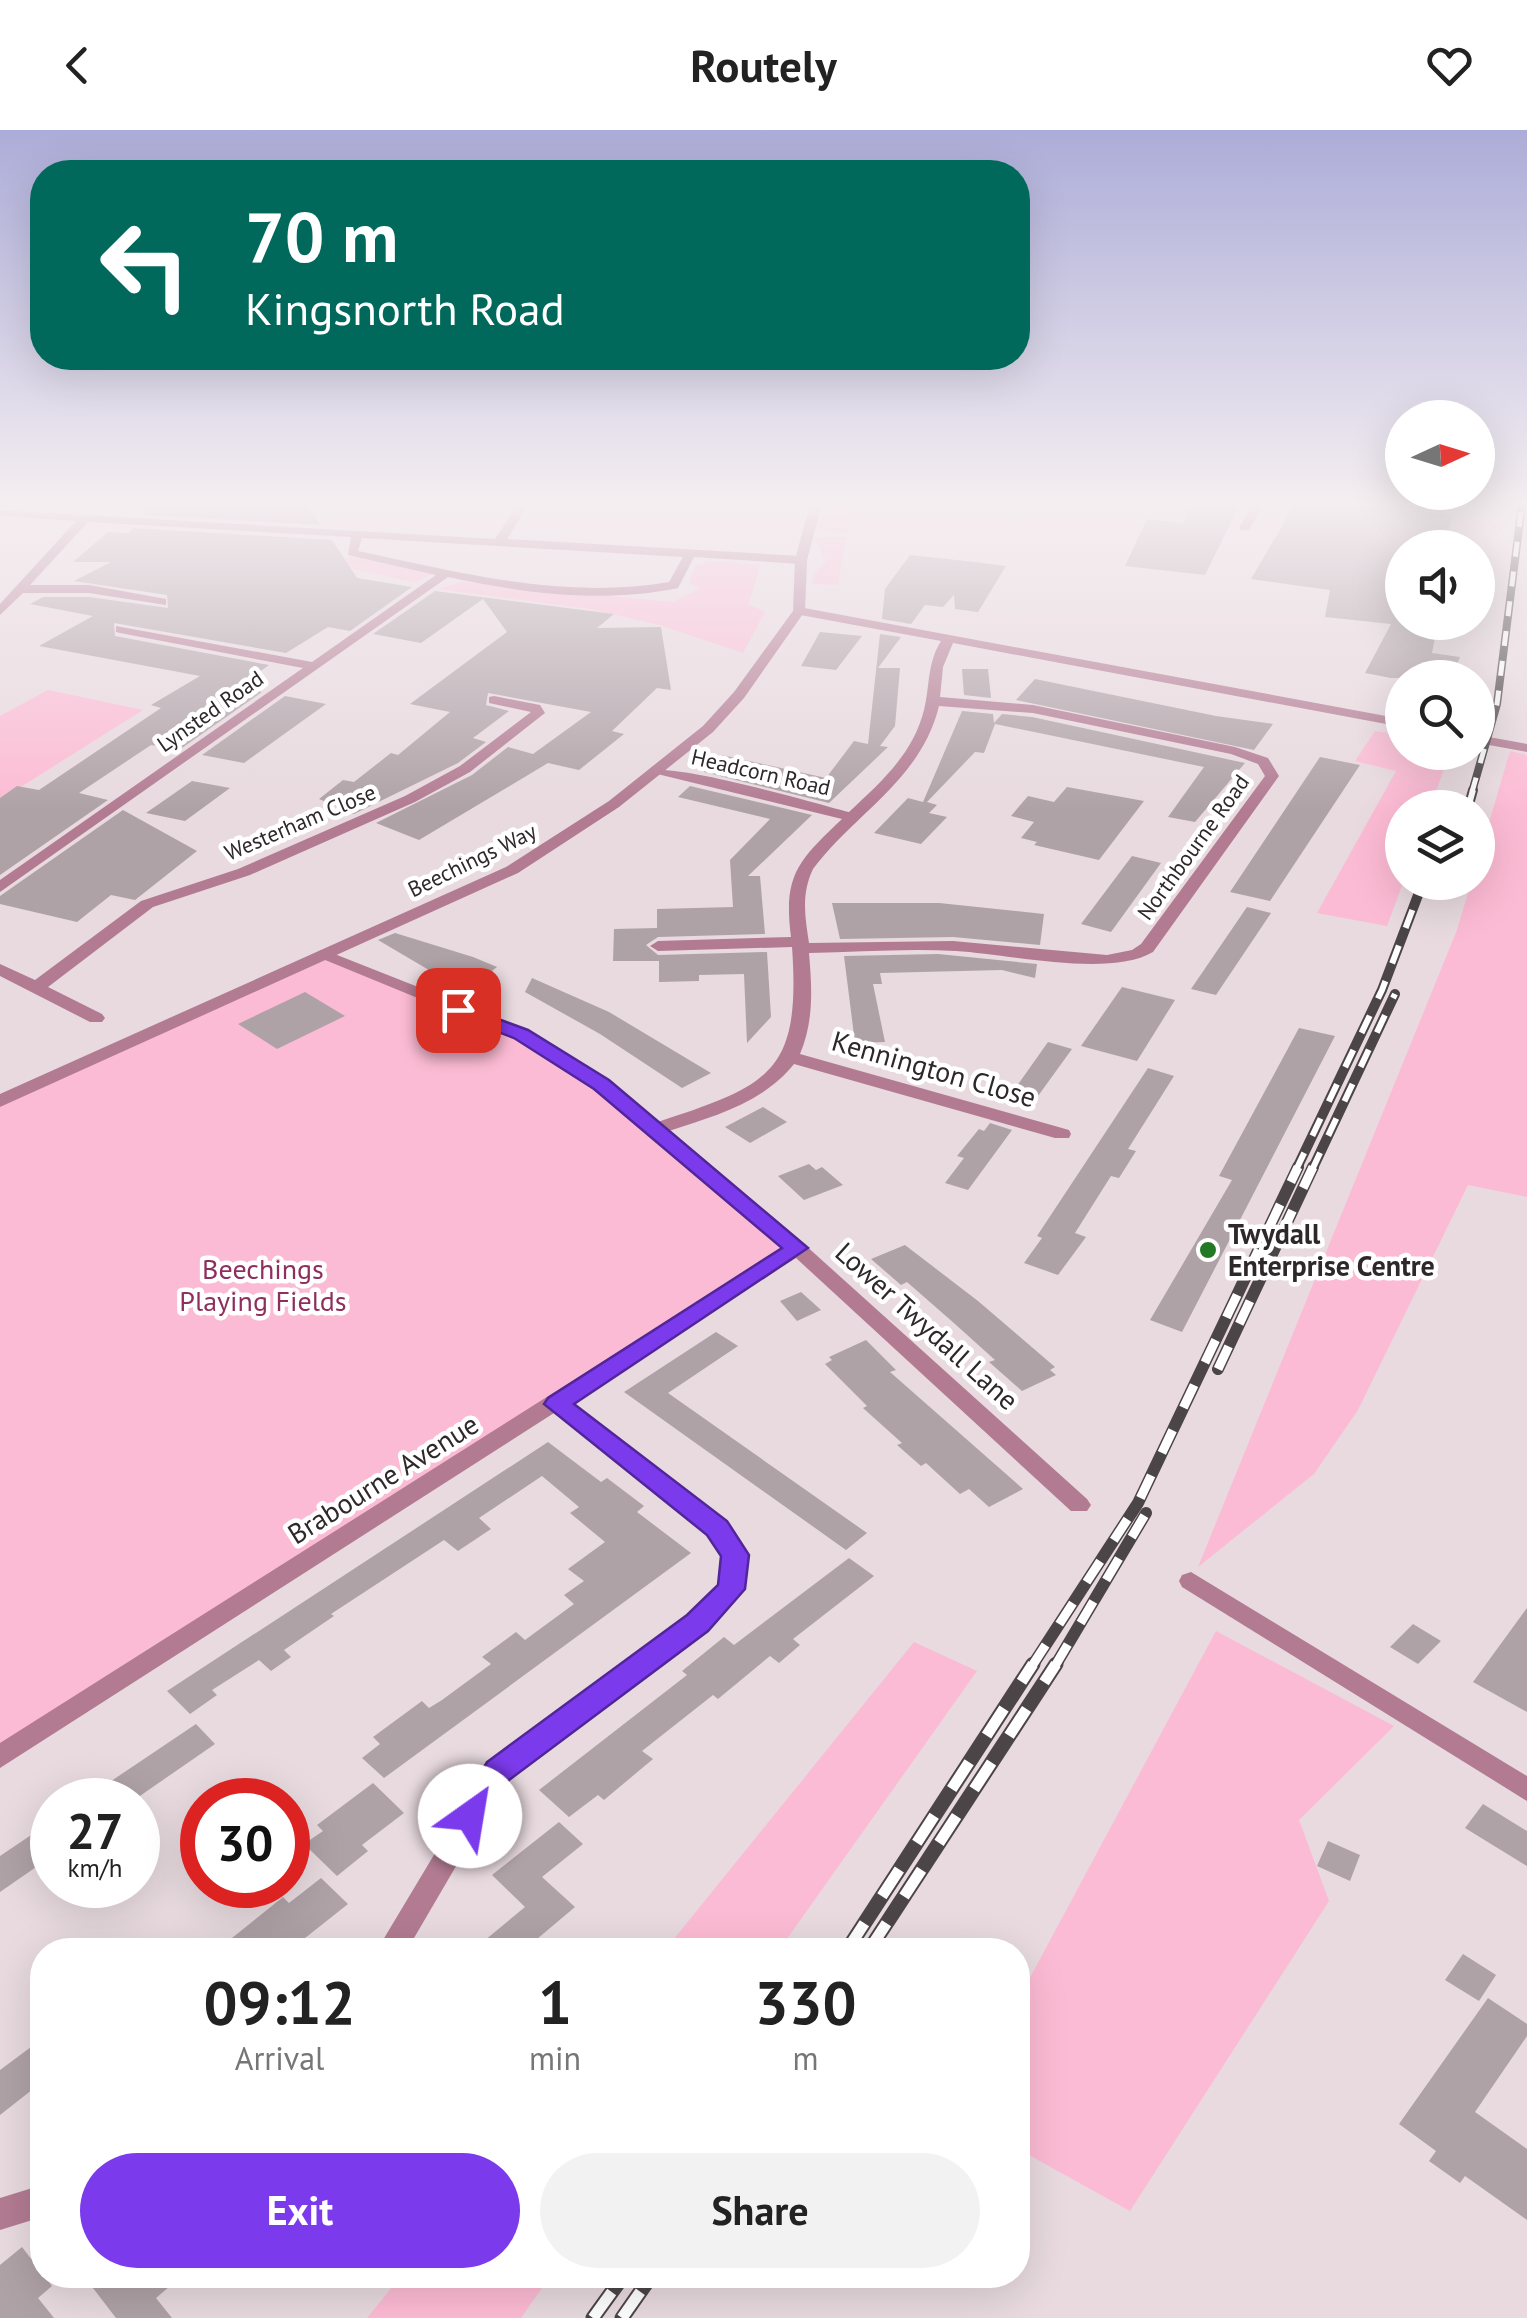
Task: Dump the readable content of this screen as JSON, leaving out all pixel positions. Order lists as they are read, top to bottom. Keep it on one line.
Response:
{"streets":{"street":["Lynsted Road","Headcorn Road","Westerham Close","Northbourne Road","Beechings Way","Kennington Close","Lower Twydall Lane","Brabourne Avenue"]},"crossings":[["Headcorn Road","Beechings Way"],["Beechings Way","Lower Twydall Lane"],["Lower Twydall Lane","Brabourne Avenue"]],"parks":["Beechings Playing Fields"],"places":["Twydall Enterprise Centre"],"north":"right","page":{"header":"Routely","turn":["70 m","Kingsnorth Road"],"speed":"27 km/h","limit":"30","eta":["09:12","Arrival","1","min","330","m"],"buttons":["Exit","Share"]}}
